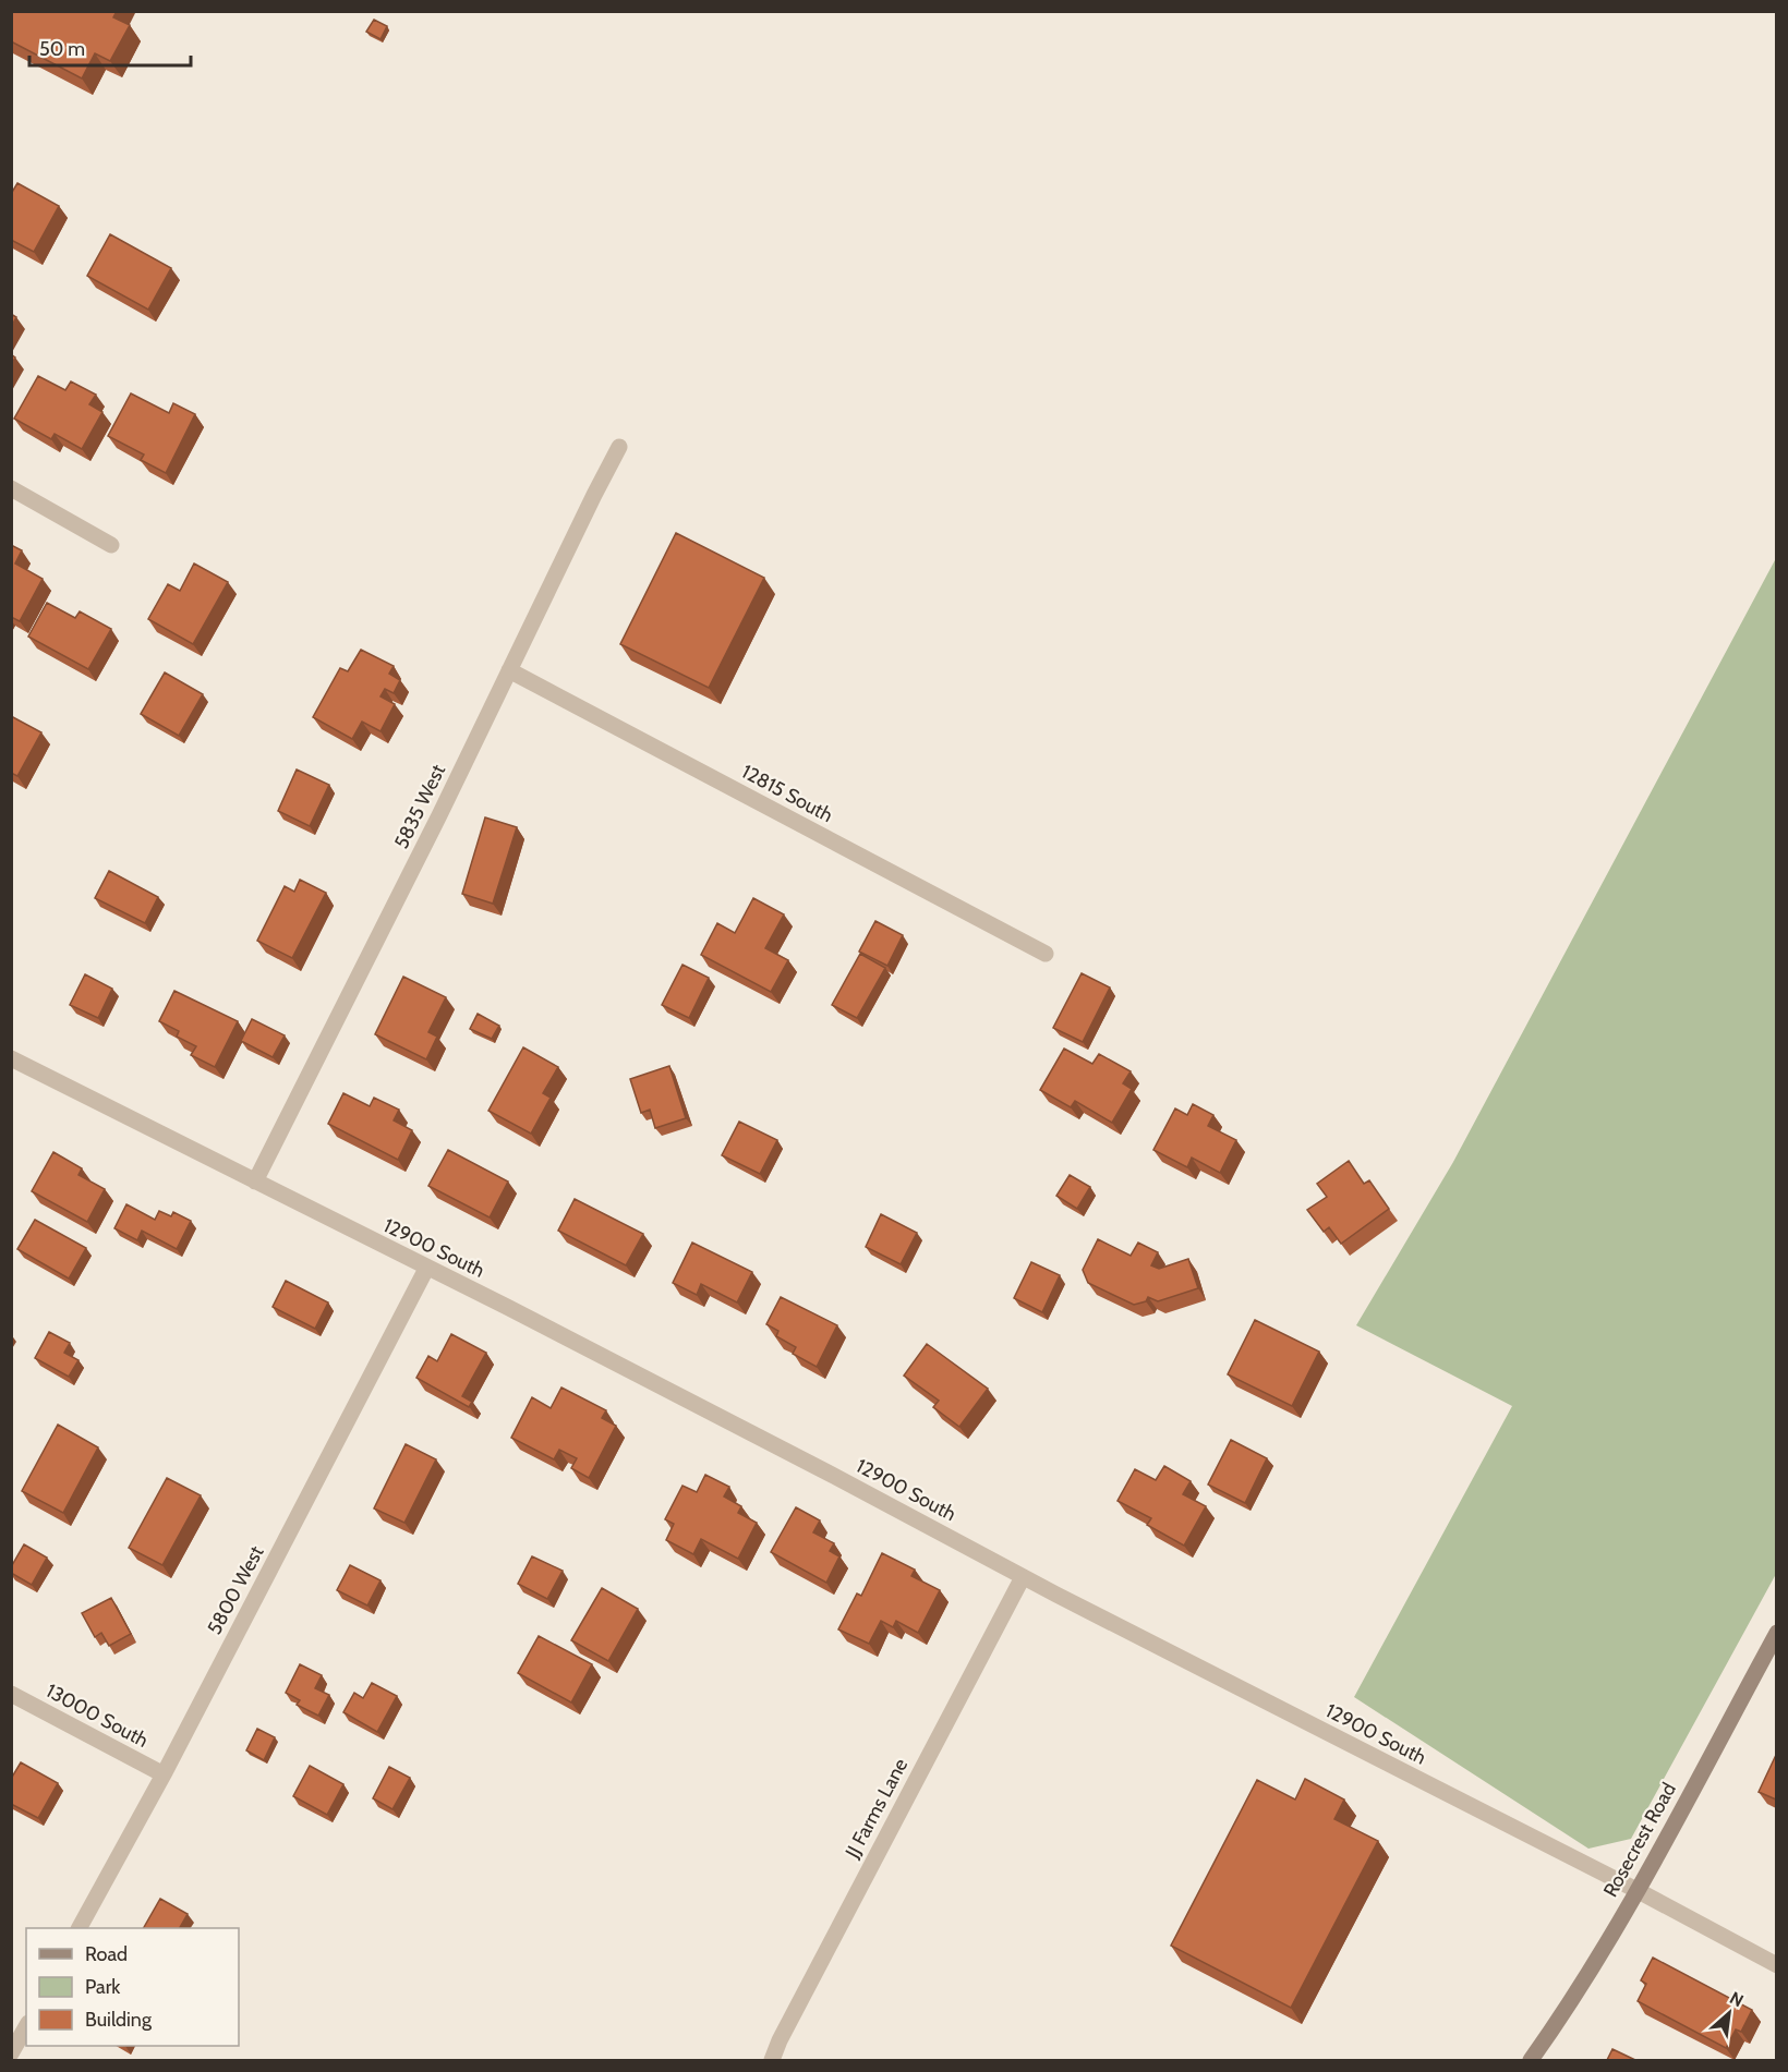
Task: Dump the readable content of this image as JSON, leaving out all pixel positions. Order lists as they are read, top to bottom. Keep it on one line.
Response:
{"streets":{"main road":["Rosecrest Road"],"street":["12815 South","5835 West","12900 South","5800 West","13000 South","JJ Farms Lane"]},"crossings":[["12815 South","5835 West"],["5835 West","12900 South"],["12900 South","5800 West"],["12900 South","JJ Farms Lane"],["12900 South","Rosecrest Road"],["5800 West","13000 South"]],"legend":["Road","Park","Building"],"scale_bar":"50 m","north":"top right"}
